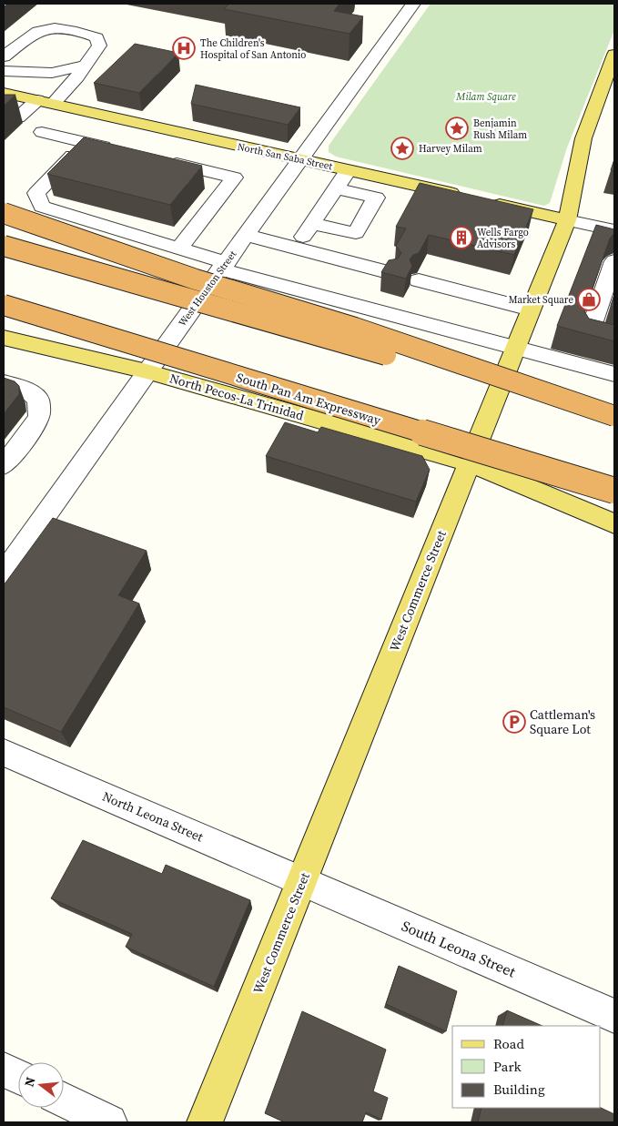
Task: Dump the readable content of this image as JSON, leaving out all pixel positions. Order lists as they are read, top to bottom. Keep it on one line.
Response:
{"streets":{"highway":["South Pan Am Expressway"],"main road":["North San Saba Street","North Pecos-La Trinidad","West Commerce Street"],"street":["West Houston Street","North Leona Street","South Leona Street"]},"crossings":[["North San Saba Street","West Houston Street"],["North San Saba Street","West Commerce Street"],["West Houston Street","North Pecos-La Trinidad"],["North Pecos-La Trinidad","West Commerce Street"],["West Commerce Street","North Leona Street"],["West Commerce Street","South Leona Street"],["North Leona Street","South Leona Street"]],"parks":["Milam Square"],"places":{"hospital":["The Children's Hospital of San Antonio"],"place":["Benjamin Rush Milam","Harvey Milam"],"building":["Wells Fargo Advisors"],"shop":["Market Square"],"parking":["Cattleman's Square Lot"]},"legend":["Road","Park","Building"],"north":"left"}
